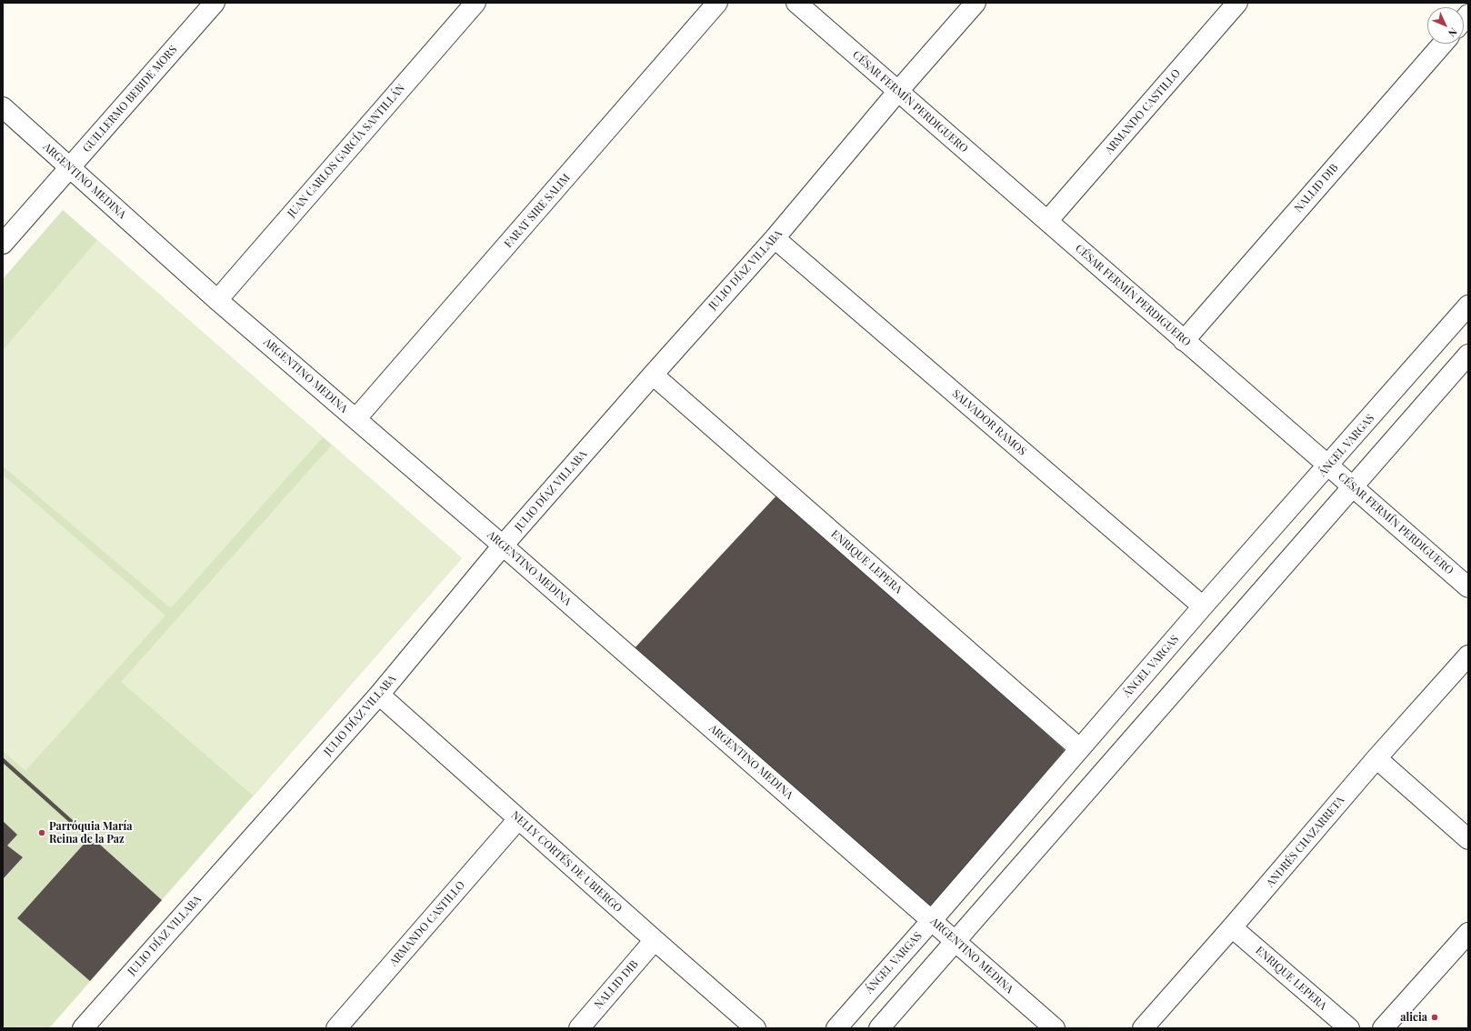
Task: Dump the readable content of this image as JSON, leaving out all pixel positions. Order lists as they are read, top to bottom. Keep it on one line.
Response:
{"streets":{"street":["GUILLERMO BEBIDE MORS","CÉSAR FERMÍN PERDIGUERO","ARMANDO CASTILLO","JUAN CARLOS GARCÍA SANTILLÁN","ARGENTINO MEDINA","NALLID DIB","FARAT SIRE SALIM","JULIO DÍAZ VILLABA","SALVADOR RAMOS","ÁNGEL VARGAS","ENRIQUE LEPERA","ANDRÉS CHAZARRETA","NELLY CORTÉS DE UBIERGO"]},"crossings":[["GUILLERMO BEBIDE MORS","ARGENTINO MEDINA"],["CÉSAR FERMÍN PERDIGUERO","ARMANDO CASTILLO"],["CÉSAR FERMÍN PERDIGUERO","NALLID DIB"],["CÉSAR FERMÍN PERDIGUERO","JULIO DÍAZ VILLABA"],["CÉSAR FERMÍN PERDIGUERO","ÁNGEL VARGAS"],["ARMANDO CASTILLO","NELLY CORTÉS DE UBIERGO"],["JUAN CARLOS GARCÍA SANTILLÁN","ARGENTINO MEDINA"],["ARGENTINO MEDINA","FARAT SIRE SALIM"],["ARGENTINO MEDINA","JULIO DÍAZ VILLABA"],["ARGENTINO MEDINA","ÁNGEL VARGAS"],["NALLID DIB","NELLY CORTÉS DE UBIERGO"],["JULIO DÍAZ VILLABA","SALVADOR RAMOS"],["JULIO DÍAZ VILLABA","ENRIQUE LEPERA"],["JULIO DÍAZ VILLABA","NELLY CORTÉS DE UBIERGO"],["SALVADOR RAMOS","ÁNGEL VARGAS"],["ÁNGEL VARGAS","ENRIQUE LEPERA"],["ENRIQUE LEPERA","ANDRÉS CHAZARRETA"]],"places":["Parróquia María Reina de la Paz","alicia"],"north":"bottom right"}
